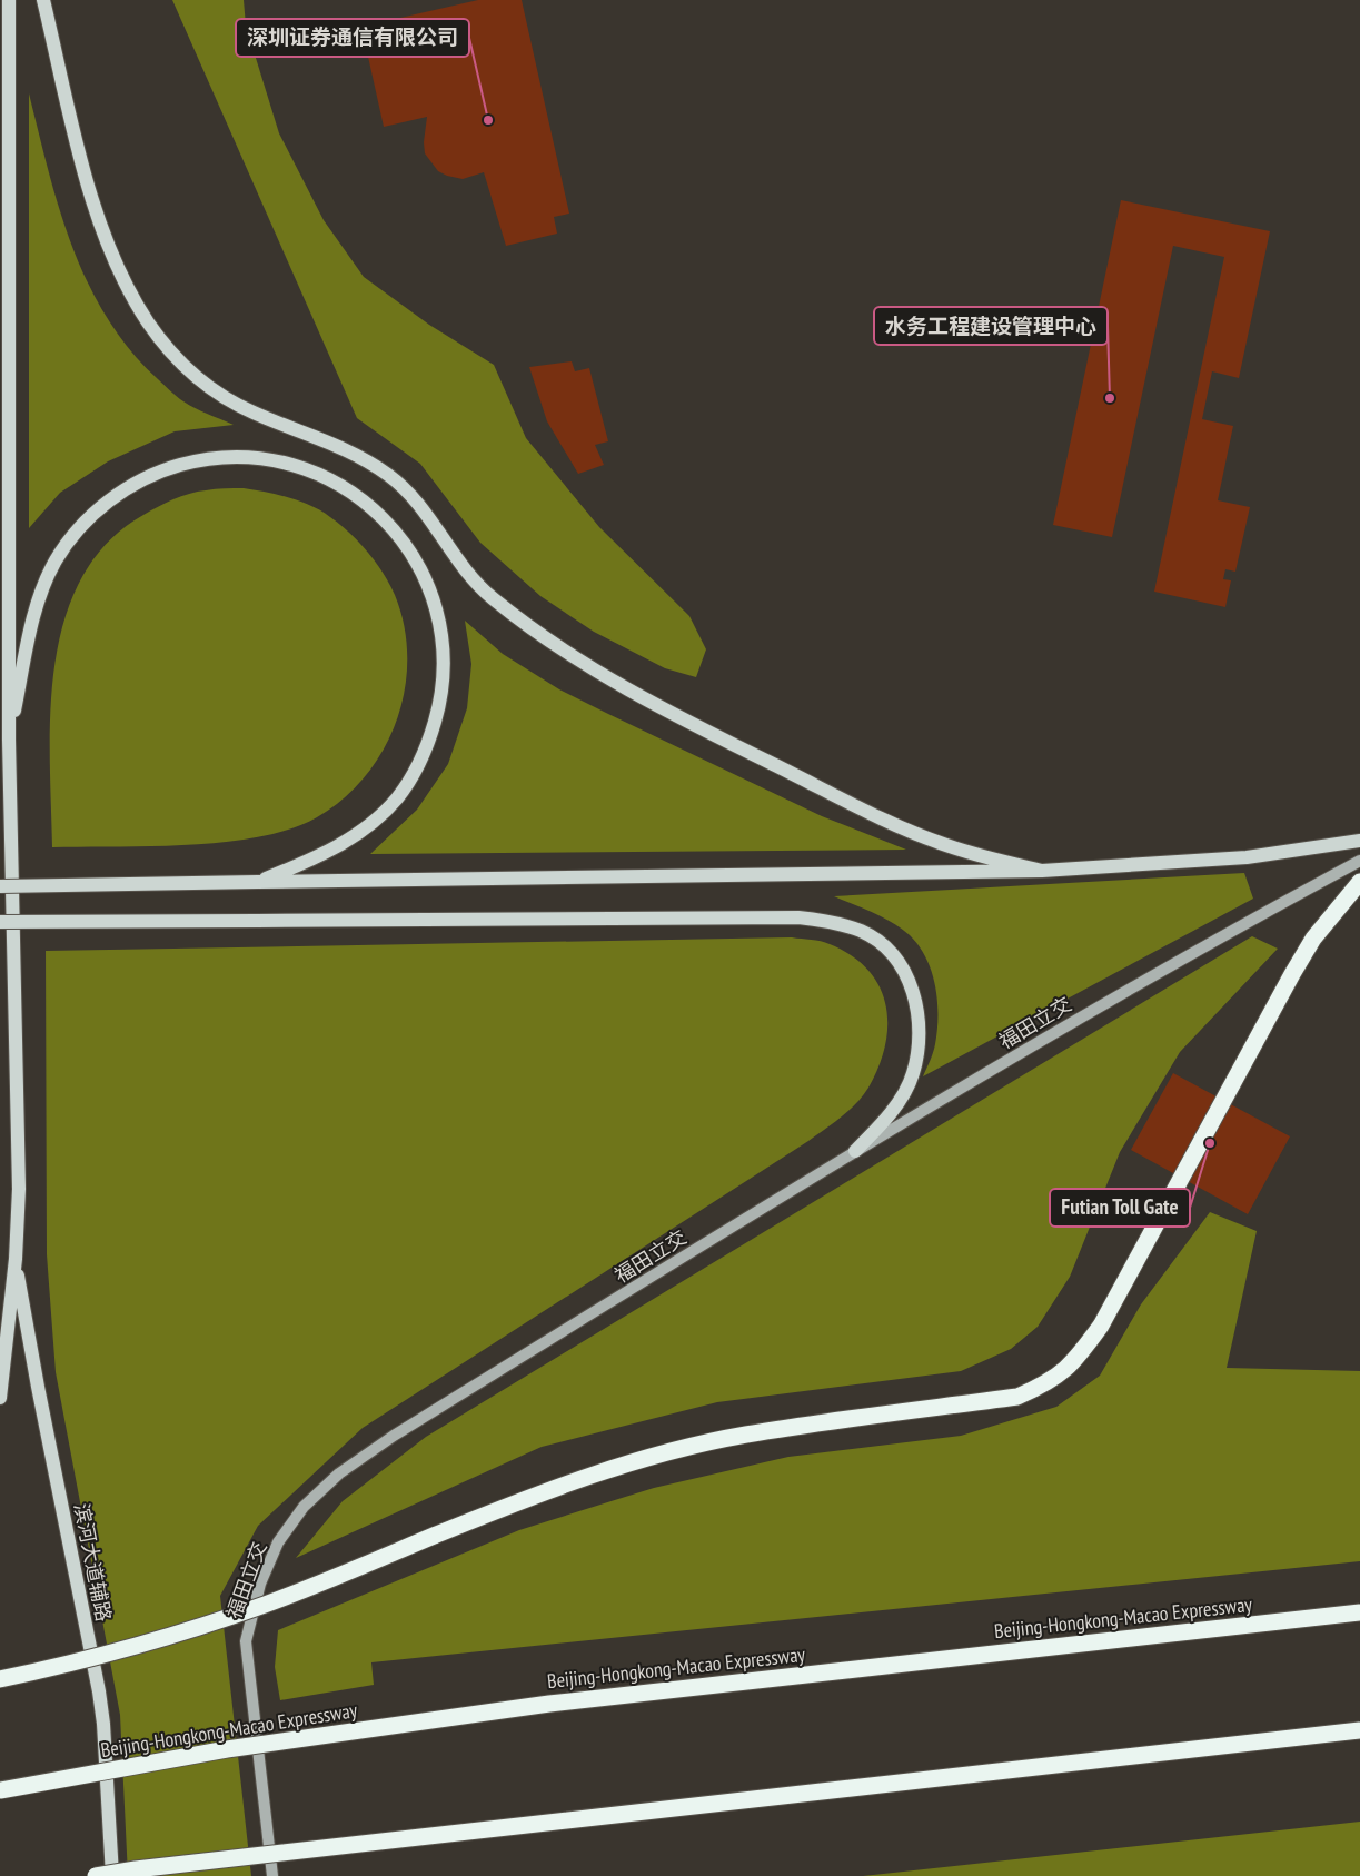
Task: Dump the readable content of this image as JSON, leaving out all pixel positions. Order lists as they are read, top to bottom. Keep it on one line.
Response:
{"streets":{"highway":["Beijing-Hongkong-Macao Expressway"],"main road":["滨河大道辅路"],"street":["福田立交"]},"places":["深圳证券通信有限公司","水务工程建设管理中心","Futian Toll Gate"]}
